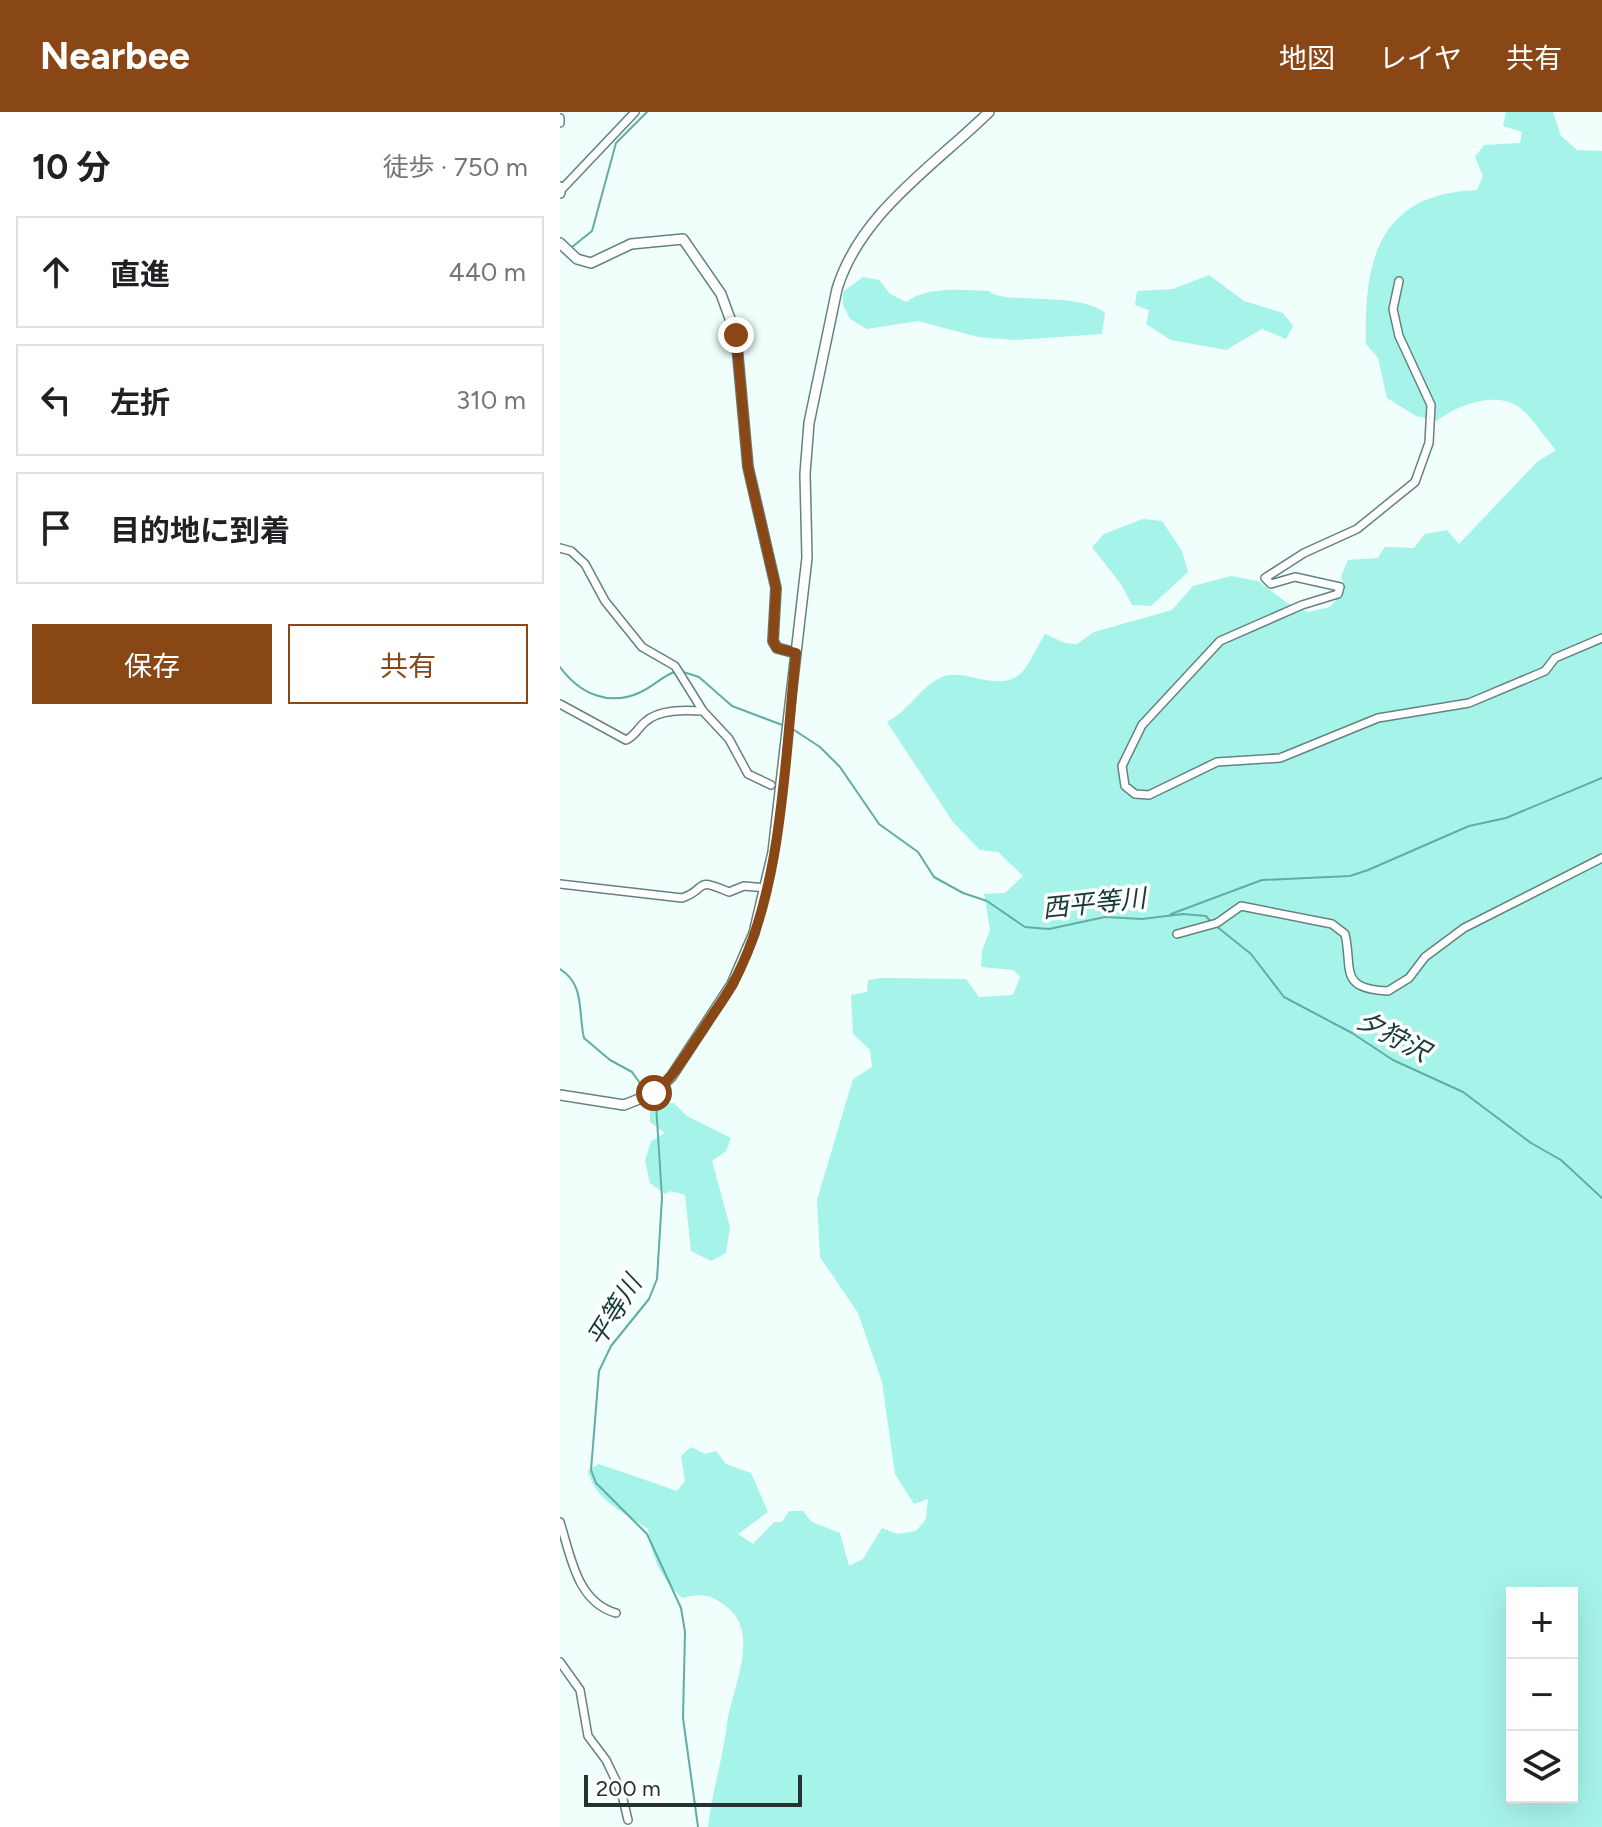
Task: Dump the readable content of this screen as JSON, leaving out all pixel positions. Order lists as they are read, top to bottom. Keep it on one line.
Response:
{"water":["西平等川","夕狩沢","平等川"],"scale_bar":"200 m","page":{"header":"Nearbee","nav":["地図","レイヤ","共有"],"heading":["10 分","徒歩 · 750 m"],"list":[["直進","440 m"],["左折","310 m"],"目的地に到着"],"buttons":["保存","共有"],"map_buttons":["+","−"],"scale":"200 m"}}
